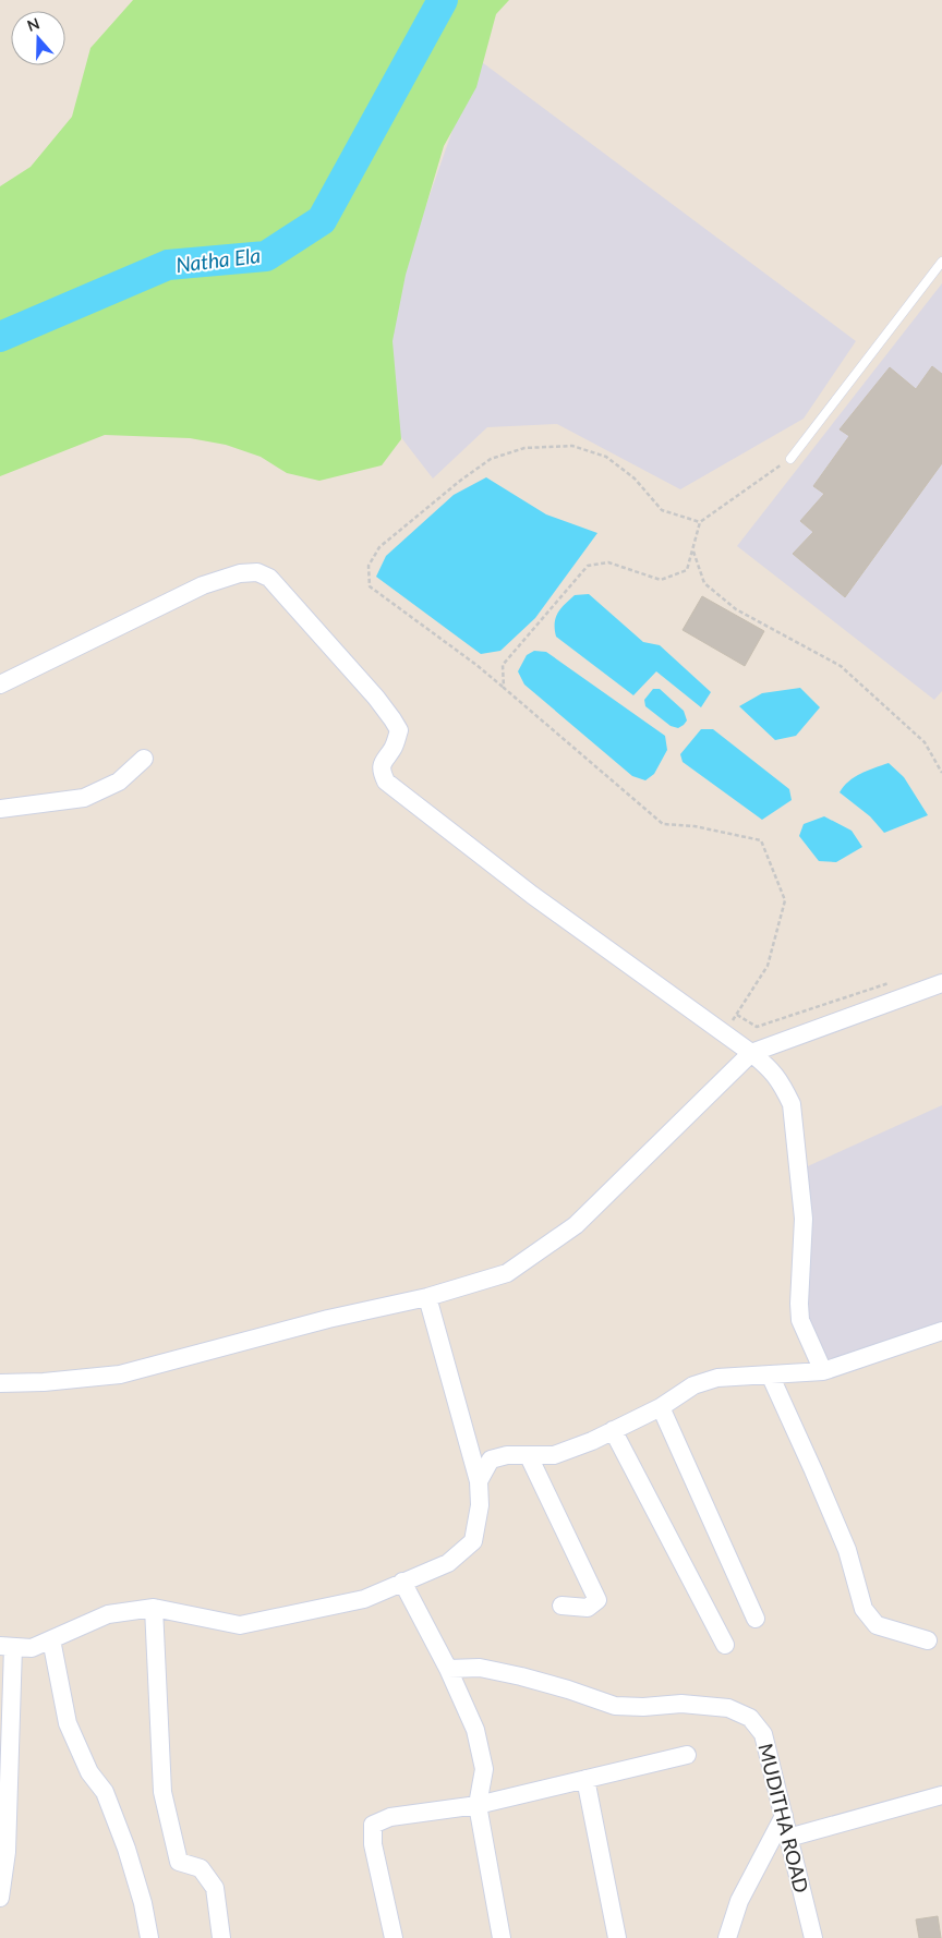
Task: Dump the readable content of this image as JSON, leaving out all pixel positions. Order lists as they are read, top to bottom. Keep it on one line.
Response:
{"streets":{"street":["MUDITHA ROAD"]},"water":["Natha Ela"],"north":"top"}
